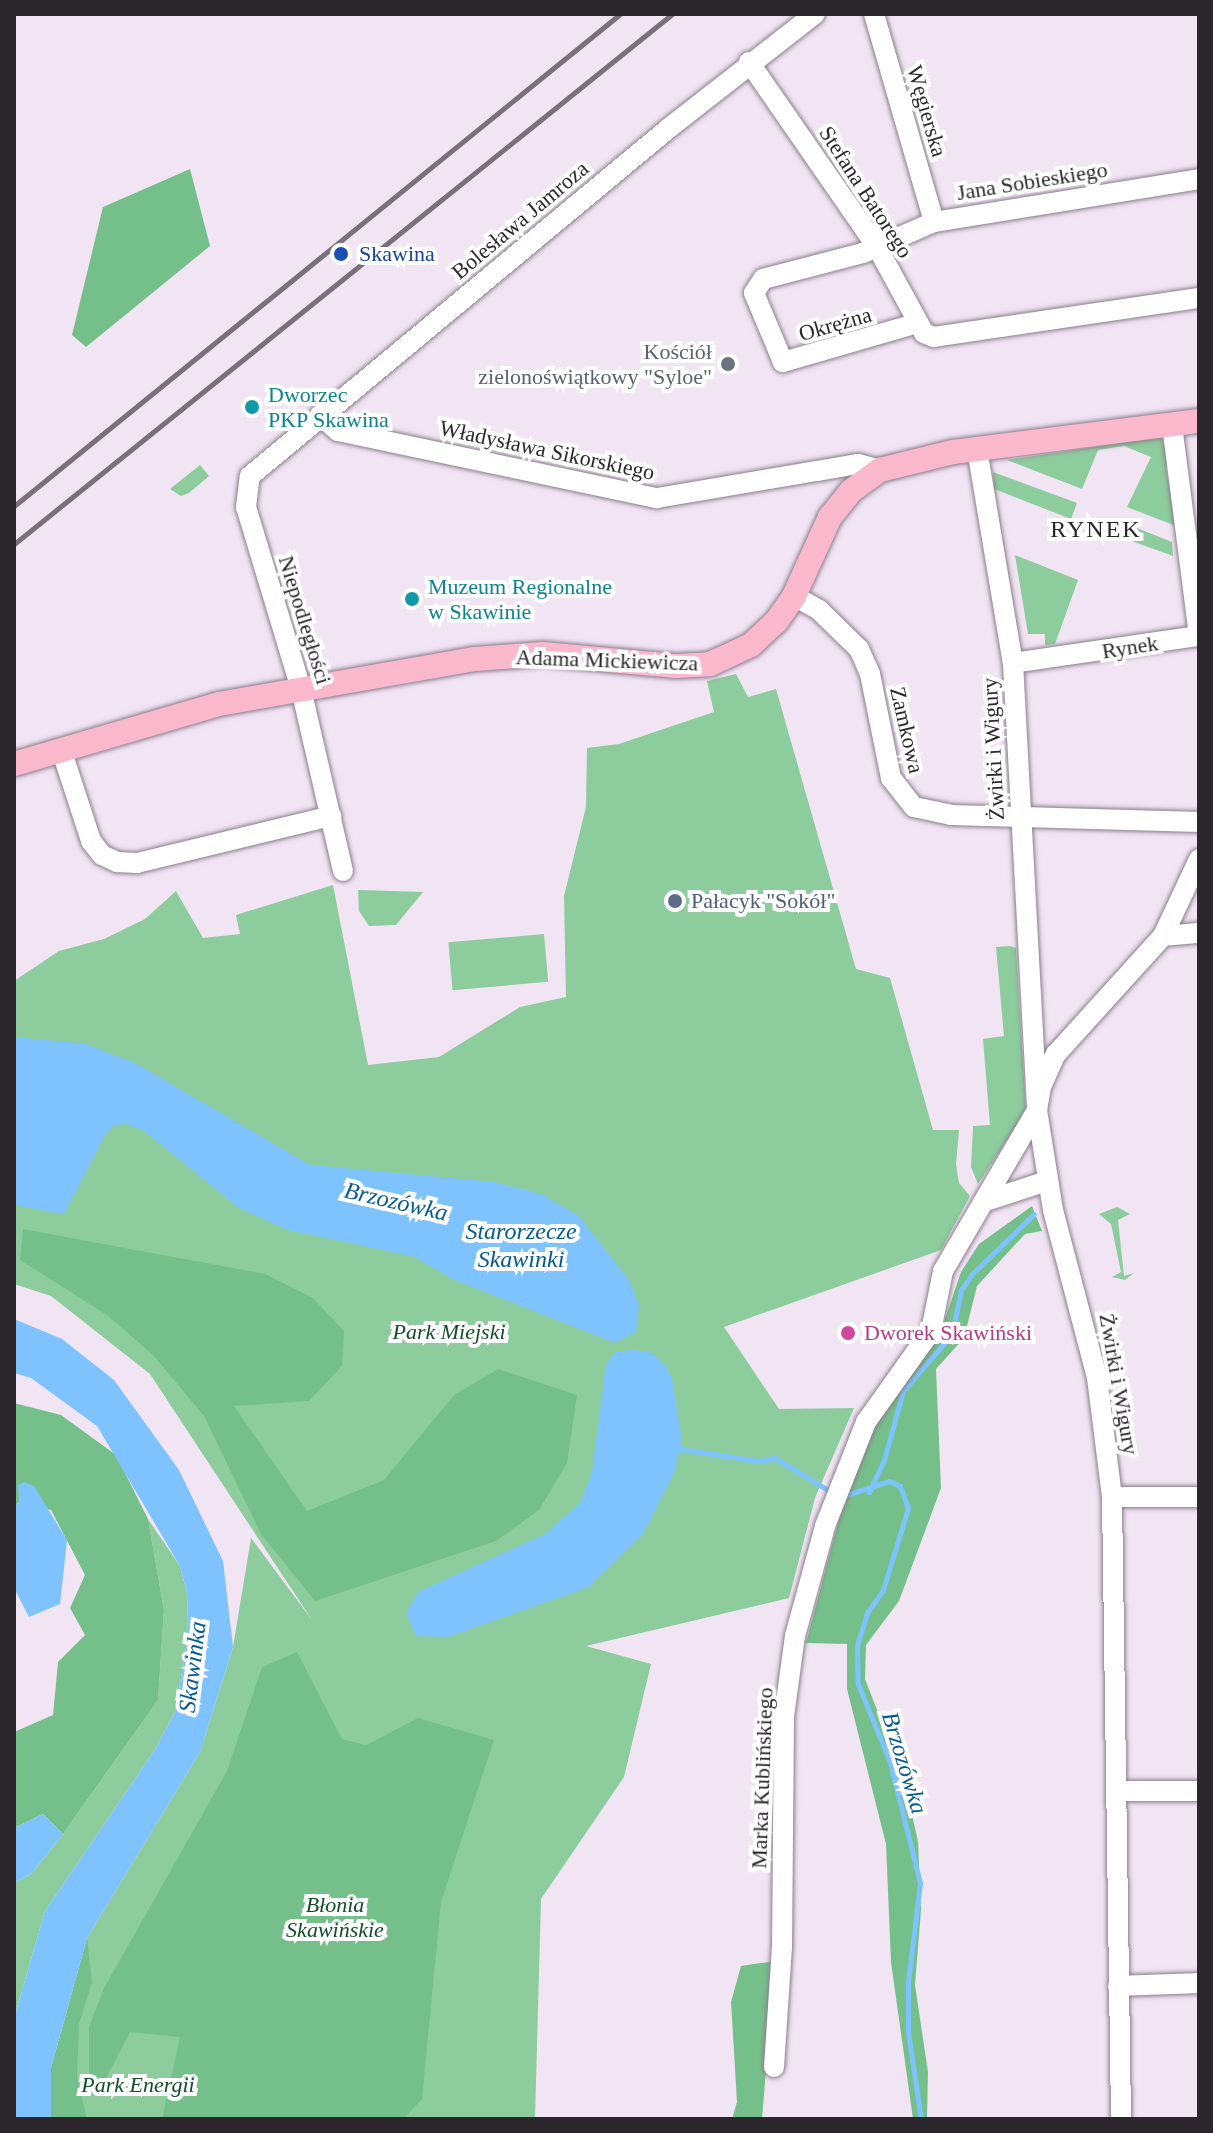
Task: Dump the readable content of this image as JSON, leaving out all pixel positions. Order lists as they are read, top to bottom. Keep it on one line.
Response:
{"streets":{"main road":["Adama Mickiewicza"],"street":["Węgierska","Jana Sobieskiego","Stefana Batorego","Bolesława Jamroza","Okrężna","Władysława Sikorskiego","Niepodległości","Rynek","Zamkowa","Żwirki i Wigury","Marka Kublińskiego"]},"crossings":[["Węgierska","Jana Sobieskiego"],["Jana Sobieskiego","Stefana Batorego"],["Jana Sobieskiego","Okrężna"],["Stefana Batorego","Bolesława Jamroza"],["Stefana Batorego","Okrężna"],["Bolesława Jamroza","Władysława Sikorskiego"],["Bolesława Jamroza","Niepodległości"],["Władysława Sikorskiego","Niepodległości"],["Władysława Sikorskiego","Adama Mickiewicza"],["Niepodległości","Adama Mickiewicza"],["Rynek","Żwirki i Wigury"],["Adama Mickiewicza","Zamkowa"],["Zamkowa","Żwirki i Wigury"],["Żwirki i Wigury","Marka Kublińskiego"]],"districts":["RYNEK"],"water":["Brzozówka","Starorzecze Skawinki","Skawinka"],"parks":["Park Miejski","Błonia Skawińskie","Park Energii"],"places":["Skawina","Kościół zielonoświątkowy \"Syloe\"","Dworzec PKP Skawina","Muzeum Regionalne w Skawinie","Pałacyk \"Sokół\"","Dworek Skawiński"]}
